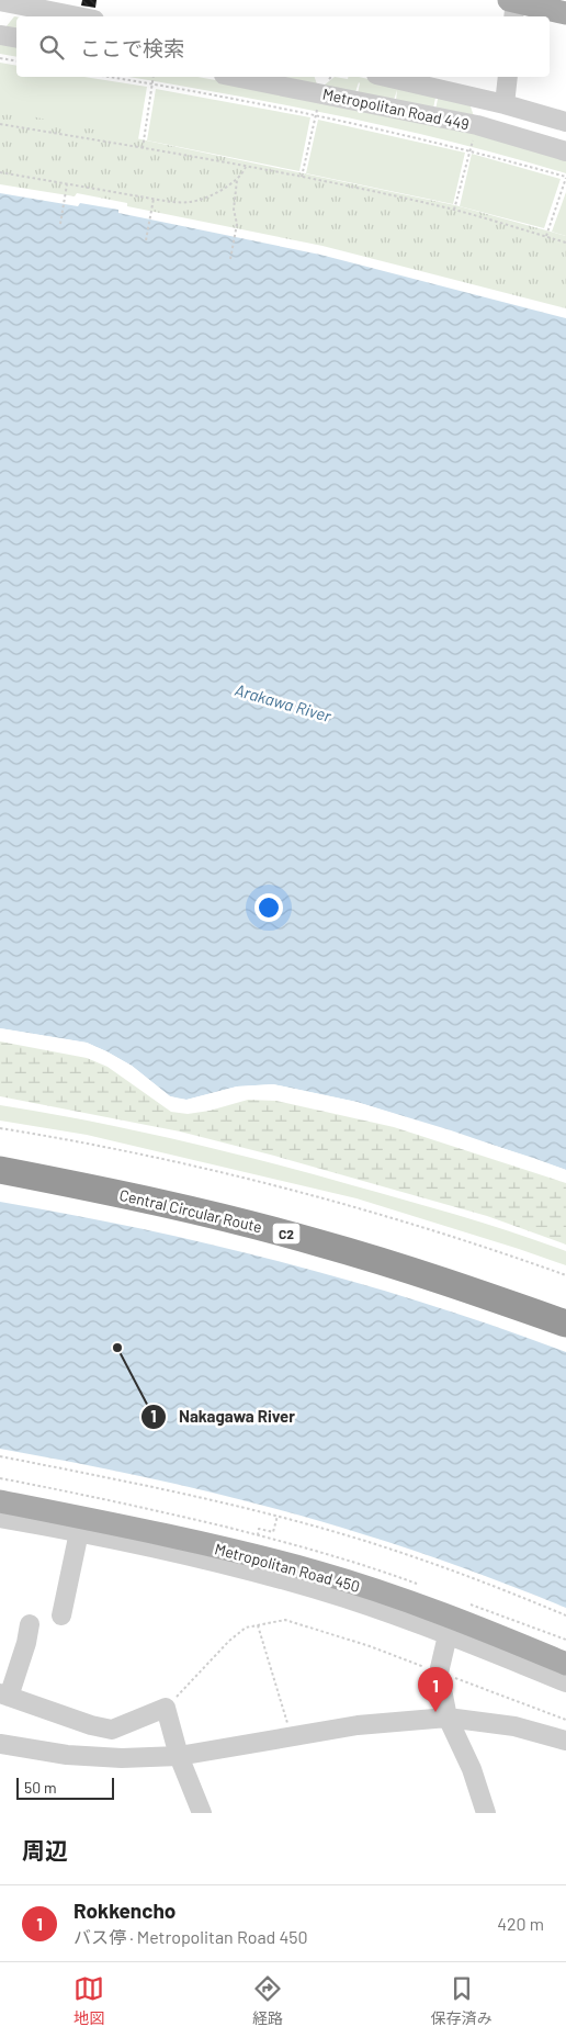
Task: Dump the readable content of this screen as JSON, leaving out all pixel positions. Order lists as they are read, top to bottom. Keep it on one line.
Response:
{"streets":{"highway":["Central Circular Route","C2"],"main road":["Metropolitan Road 450"],"street":["Metropolitan Road 449"]},"water":["Arakawa River"],"places":["Nakagawa River"],"scale_bar":"50 m","page":{"search":"ここで検索","pins":"1","scale":"50 m","heading":"周辺","list":[{"mark":"1","name":"Rokkencho","note":"バス停 · Metropolitan Road 450","value":"420 m"}],"nav":["地図","経路","保存済み"]}}
